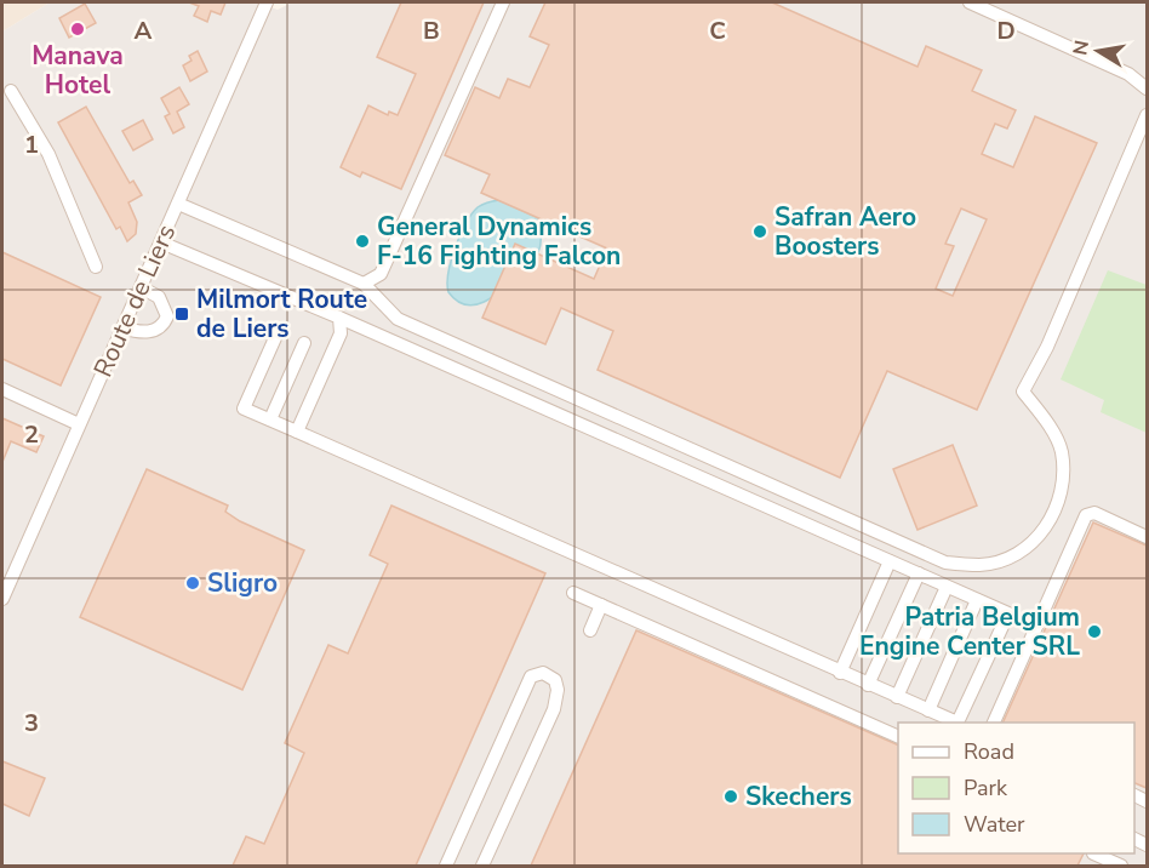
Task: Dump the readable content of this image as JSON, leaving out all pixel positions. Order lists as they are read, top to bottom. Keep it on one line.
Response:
{"streets":{"street":["Route de Liers"]},"places":{"other":["Manava Hotel","Safran Aero Boosters","General Dynamics F-16 Fighting Falcon","Sligro","Patria Belgium Engine Center SRL","Skechers"],"transit":["Milmort Route de Liers"]},"legend":["Road","Park","Water"],"north":"left","grid":{"columns":["A","B","C","D"],"rows":["1","2","3"]}}
